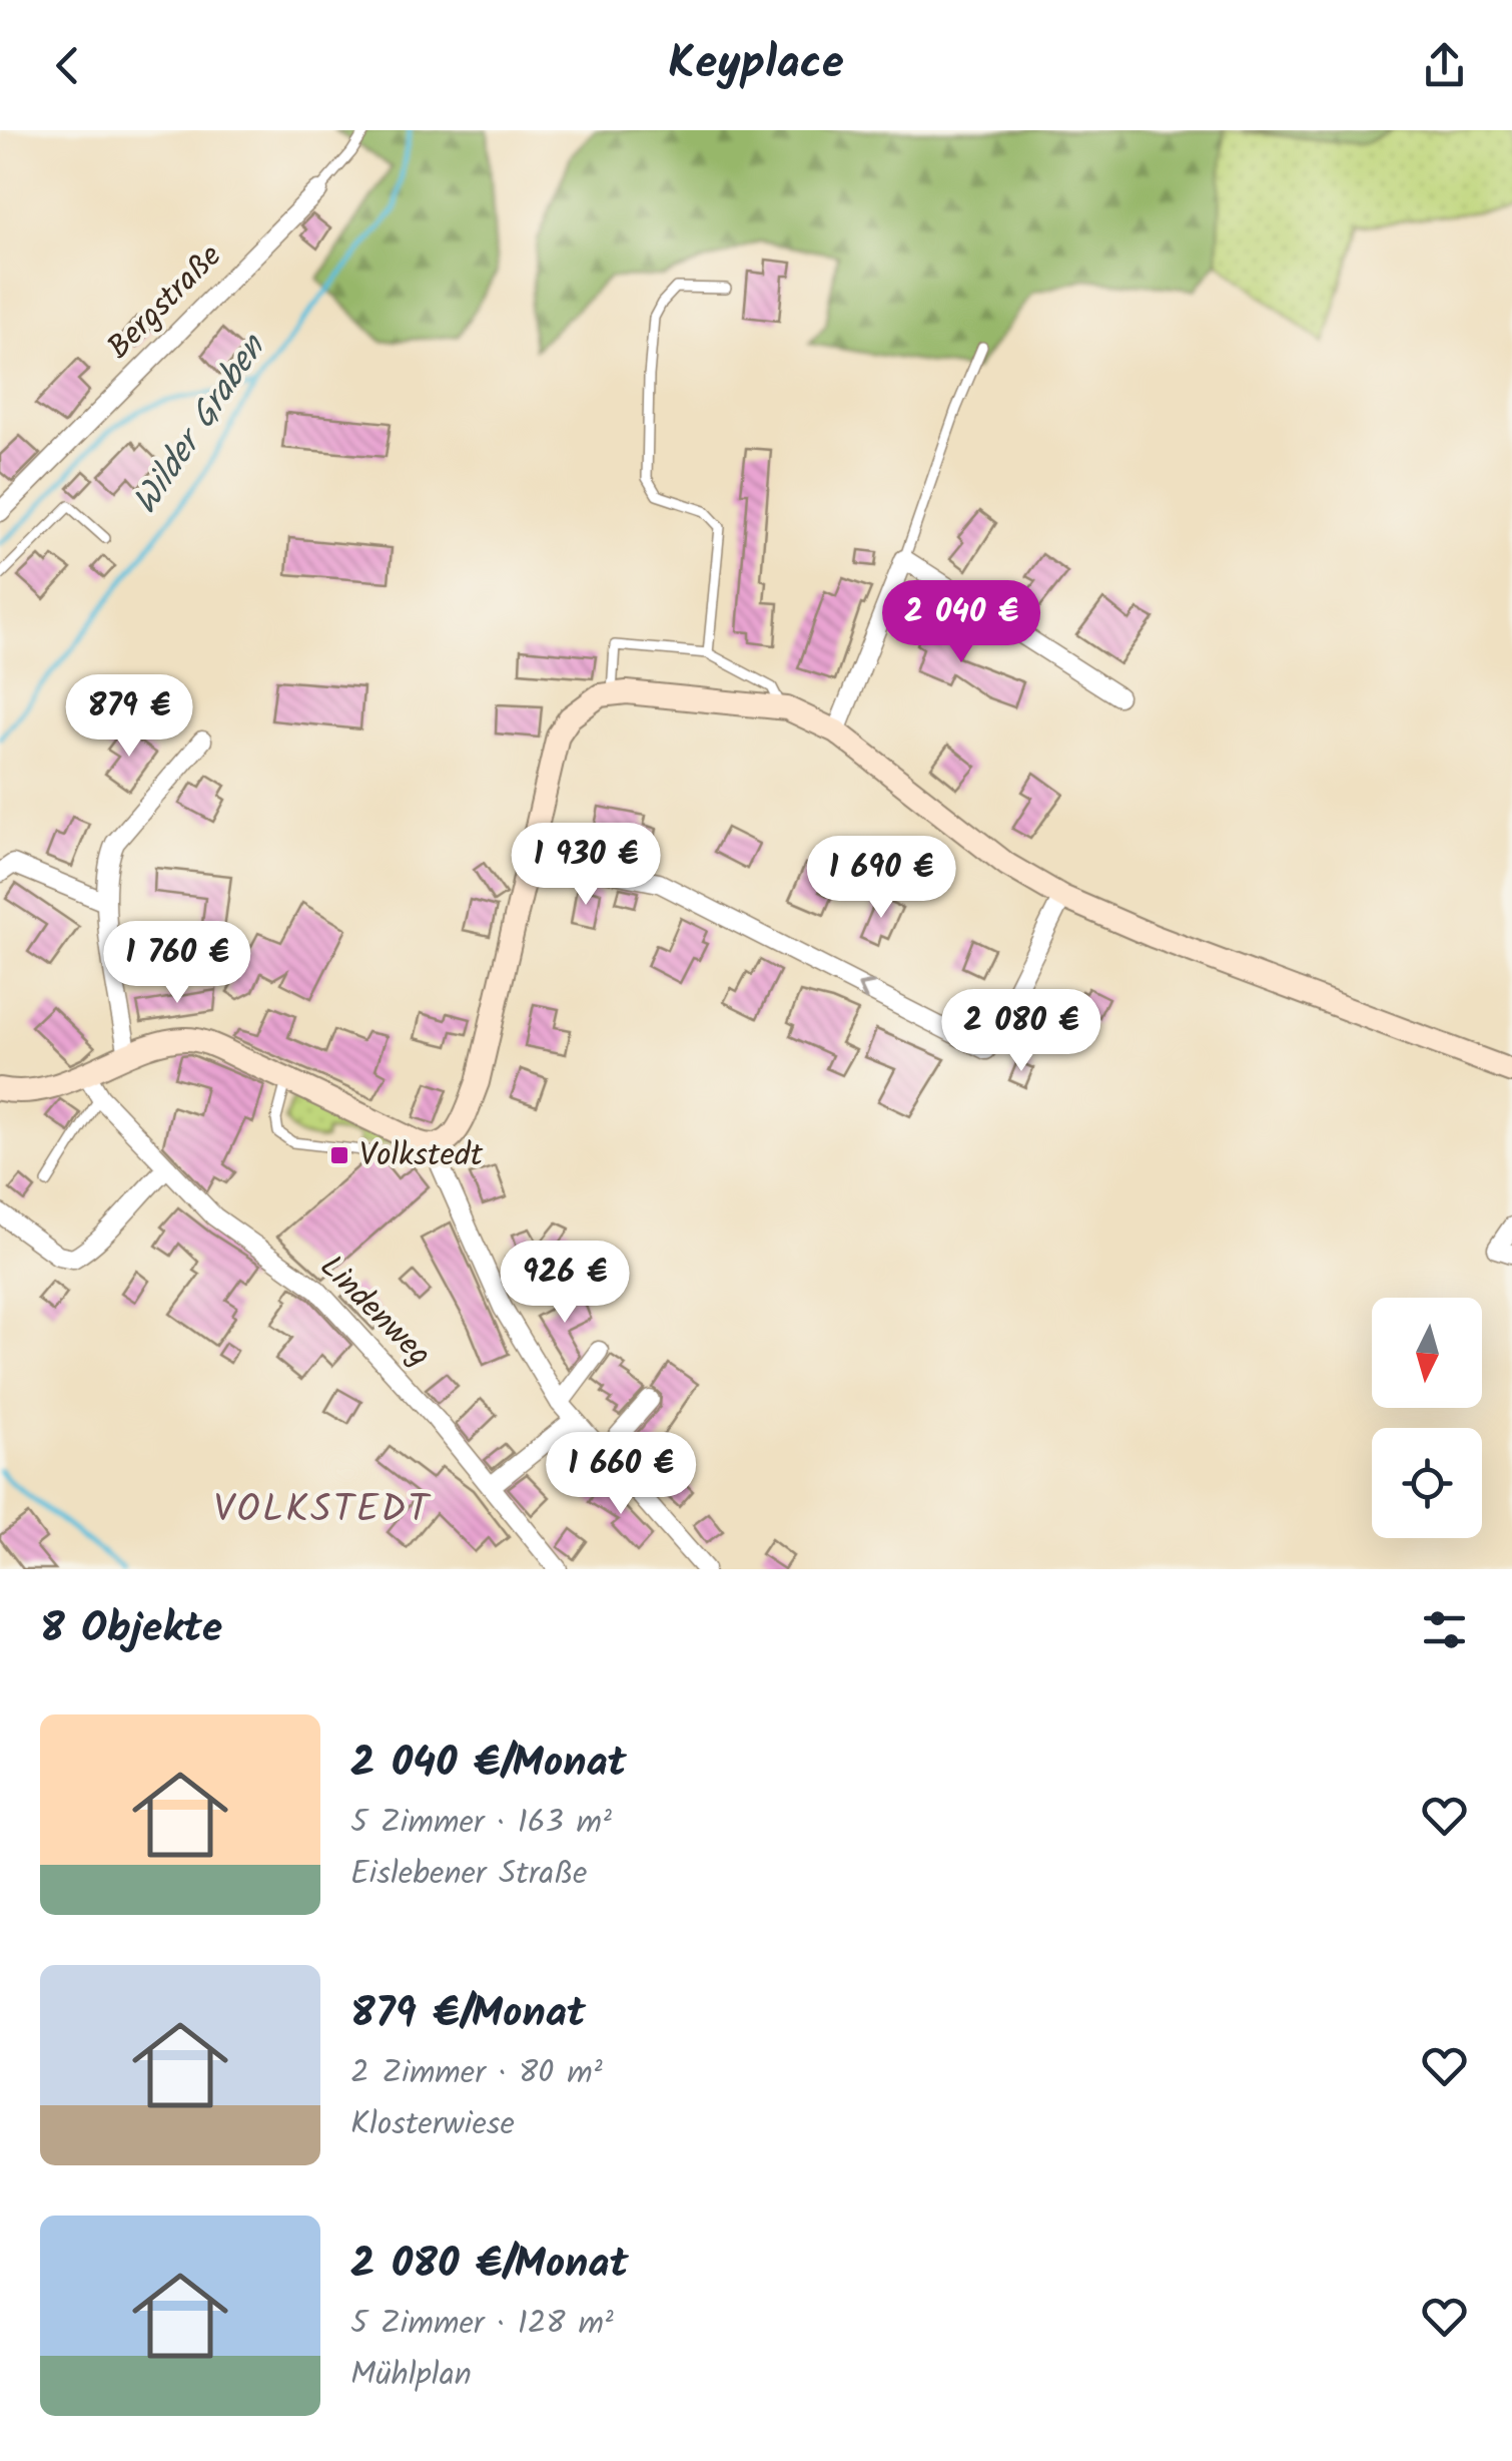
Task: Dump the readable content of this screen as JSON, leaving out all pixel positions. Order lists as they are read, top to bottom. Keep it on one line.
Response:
{"streets":{"street":["Bergstraße","Lindenweg"]},"districts":["VOLKSTEDT"],"water":["Wilder Graben"],"places":{"transit":["Volkstedt"]},"north":"bottom","page":{"header":"Keyplace","price":["2 040 €","879 €","1 930 €","1 690 €","1 760 €","2 080 €","926 €","1 660 €"],"heading":"8 Objekte","list":[{"name":"2 040 €/Monat","note":"5 Zimmer · 163 m² · Eislebener Straße"},{"name":"879 €/Monat","note":"2 Zimmer · 80 m² · Klosterwiese"},{"name":"2 080 €/Monat","note":"5 Zimmer · 128 m² · Mühlplan"}]}}
